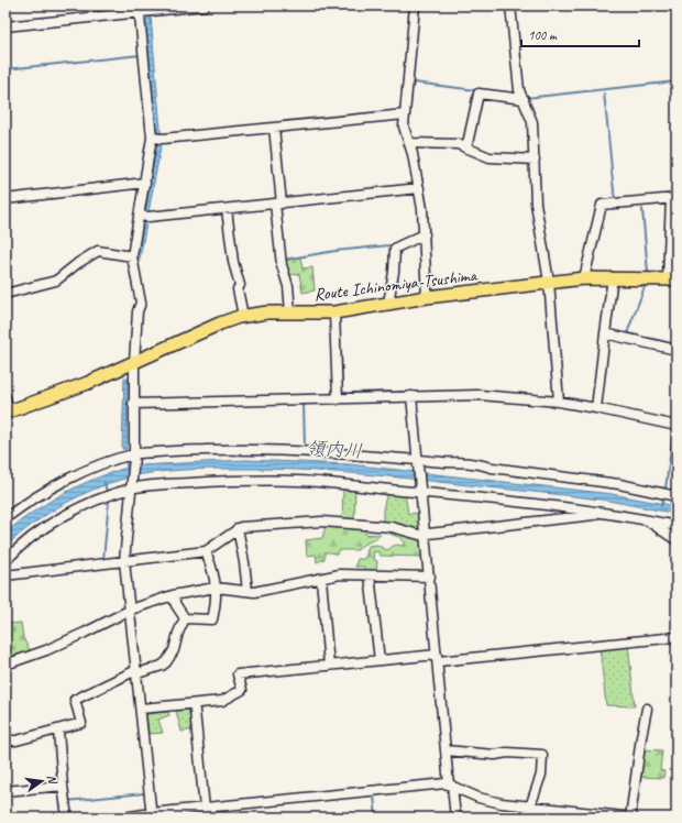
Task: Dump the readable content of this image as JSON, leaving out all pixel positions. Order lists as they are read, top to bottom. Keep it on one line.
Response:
{"streets":{"main road":["Route Ichinomiya-Tsushima"]},"water":["領内川"],"scale_bar":"100 m","north":"right"}
